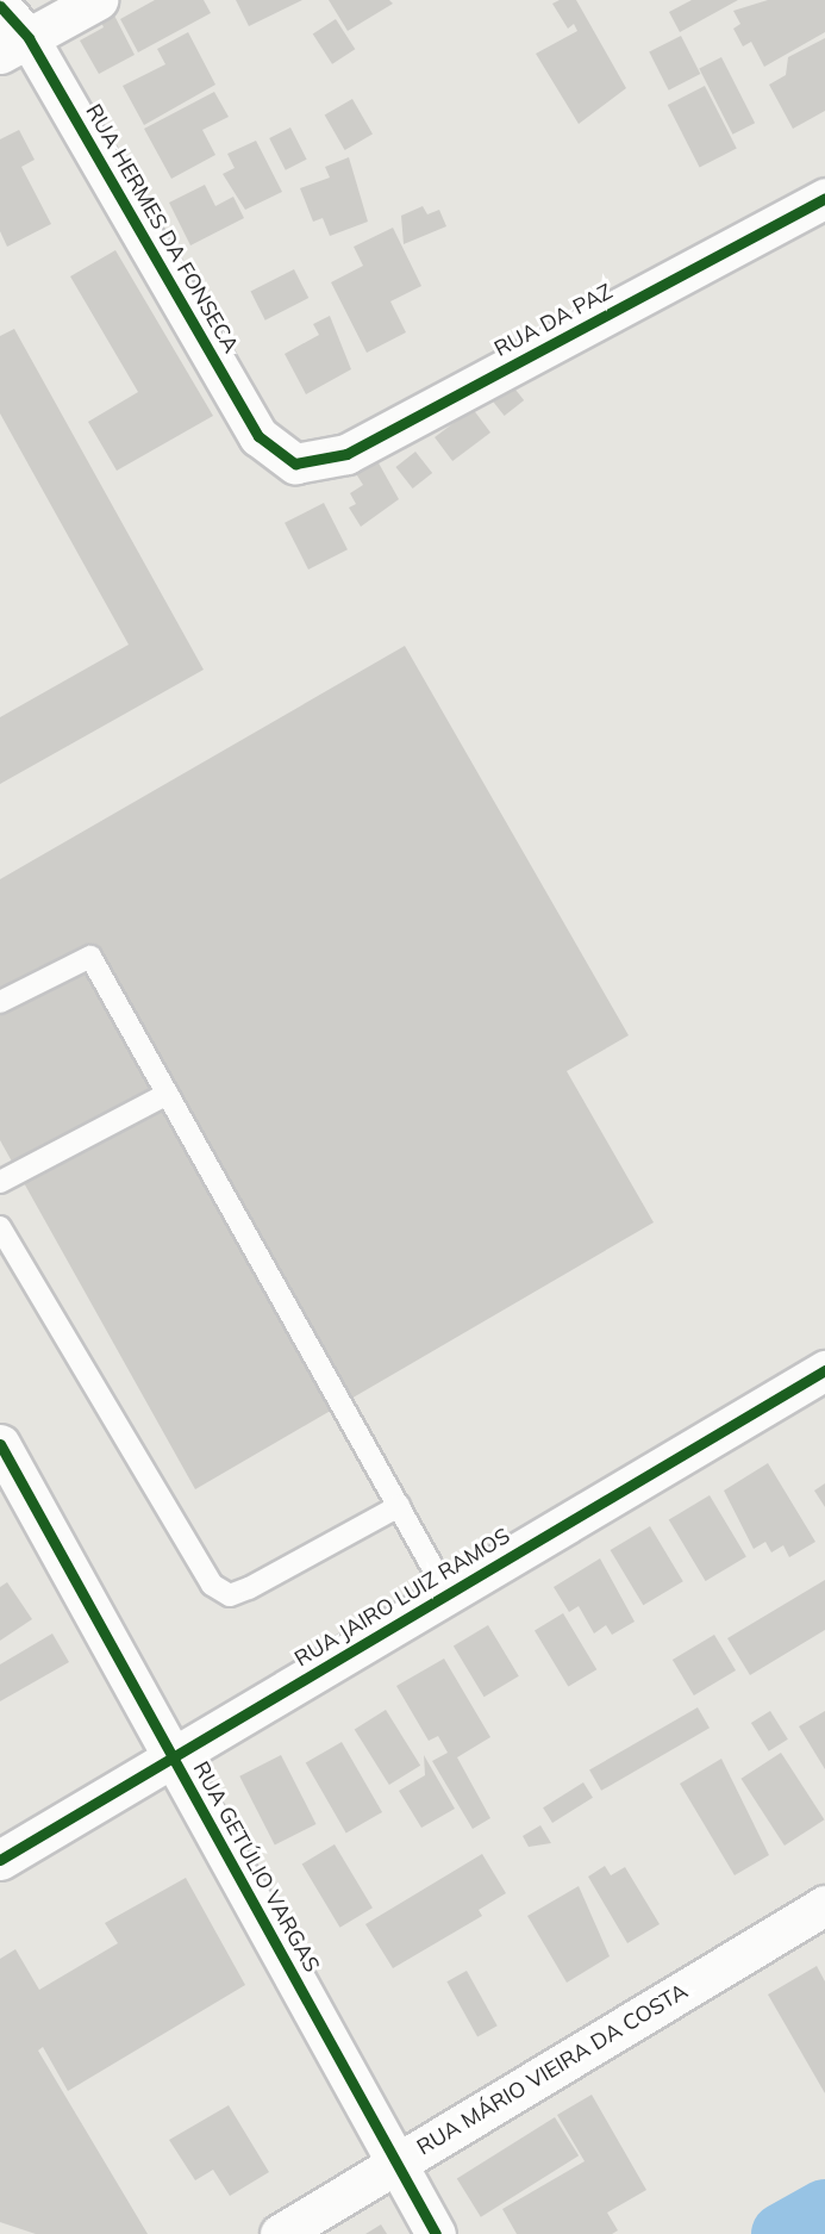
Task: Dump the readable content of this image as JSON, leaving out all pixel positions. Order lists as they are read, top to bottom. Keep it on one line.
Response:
{"streets":{"street":["RUA HERMES DA FONSECA","RUA DA PAZ","RUA JAIRO LUIZ RAMOS","RUA GETÚLIO VARGAS","RUA MÁRIO VIEIRA DA COSTA"]},"crossings":[["RUA HERMES DA FONSECA","RUA DA PAZ"],["RUA JAIRO LUIZ RAMOS","RUA GETÚLIO VARGAS"],["RUA GETÚLIO VARGAS","RUA MÁRIO VIEIRA DA COSTA"]]}
